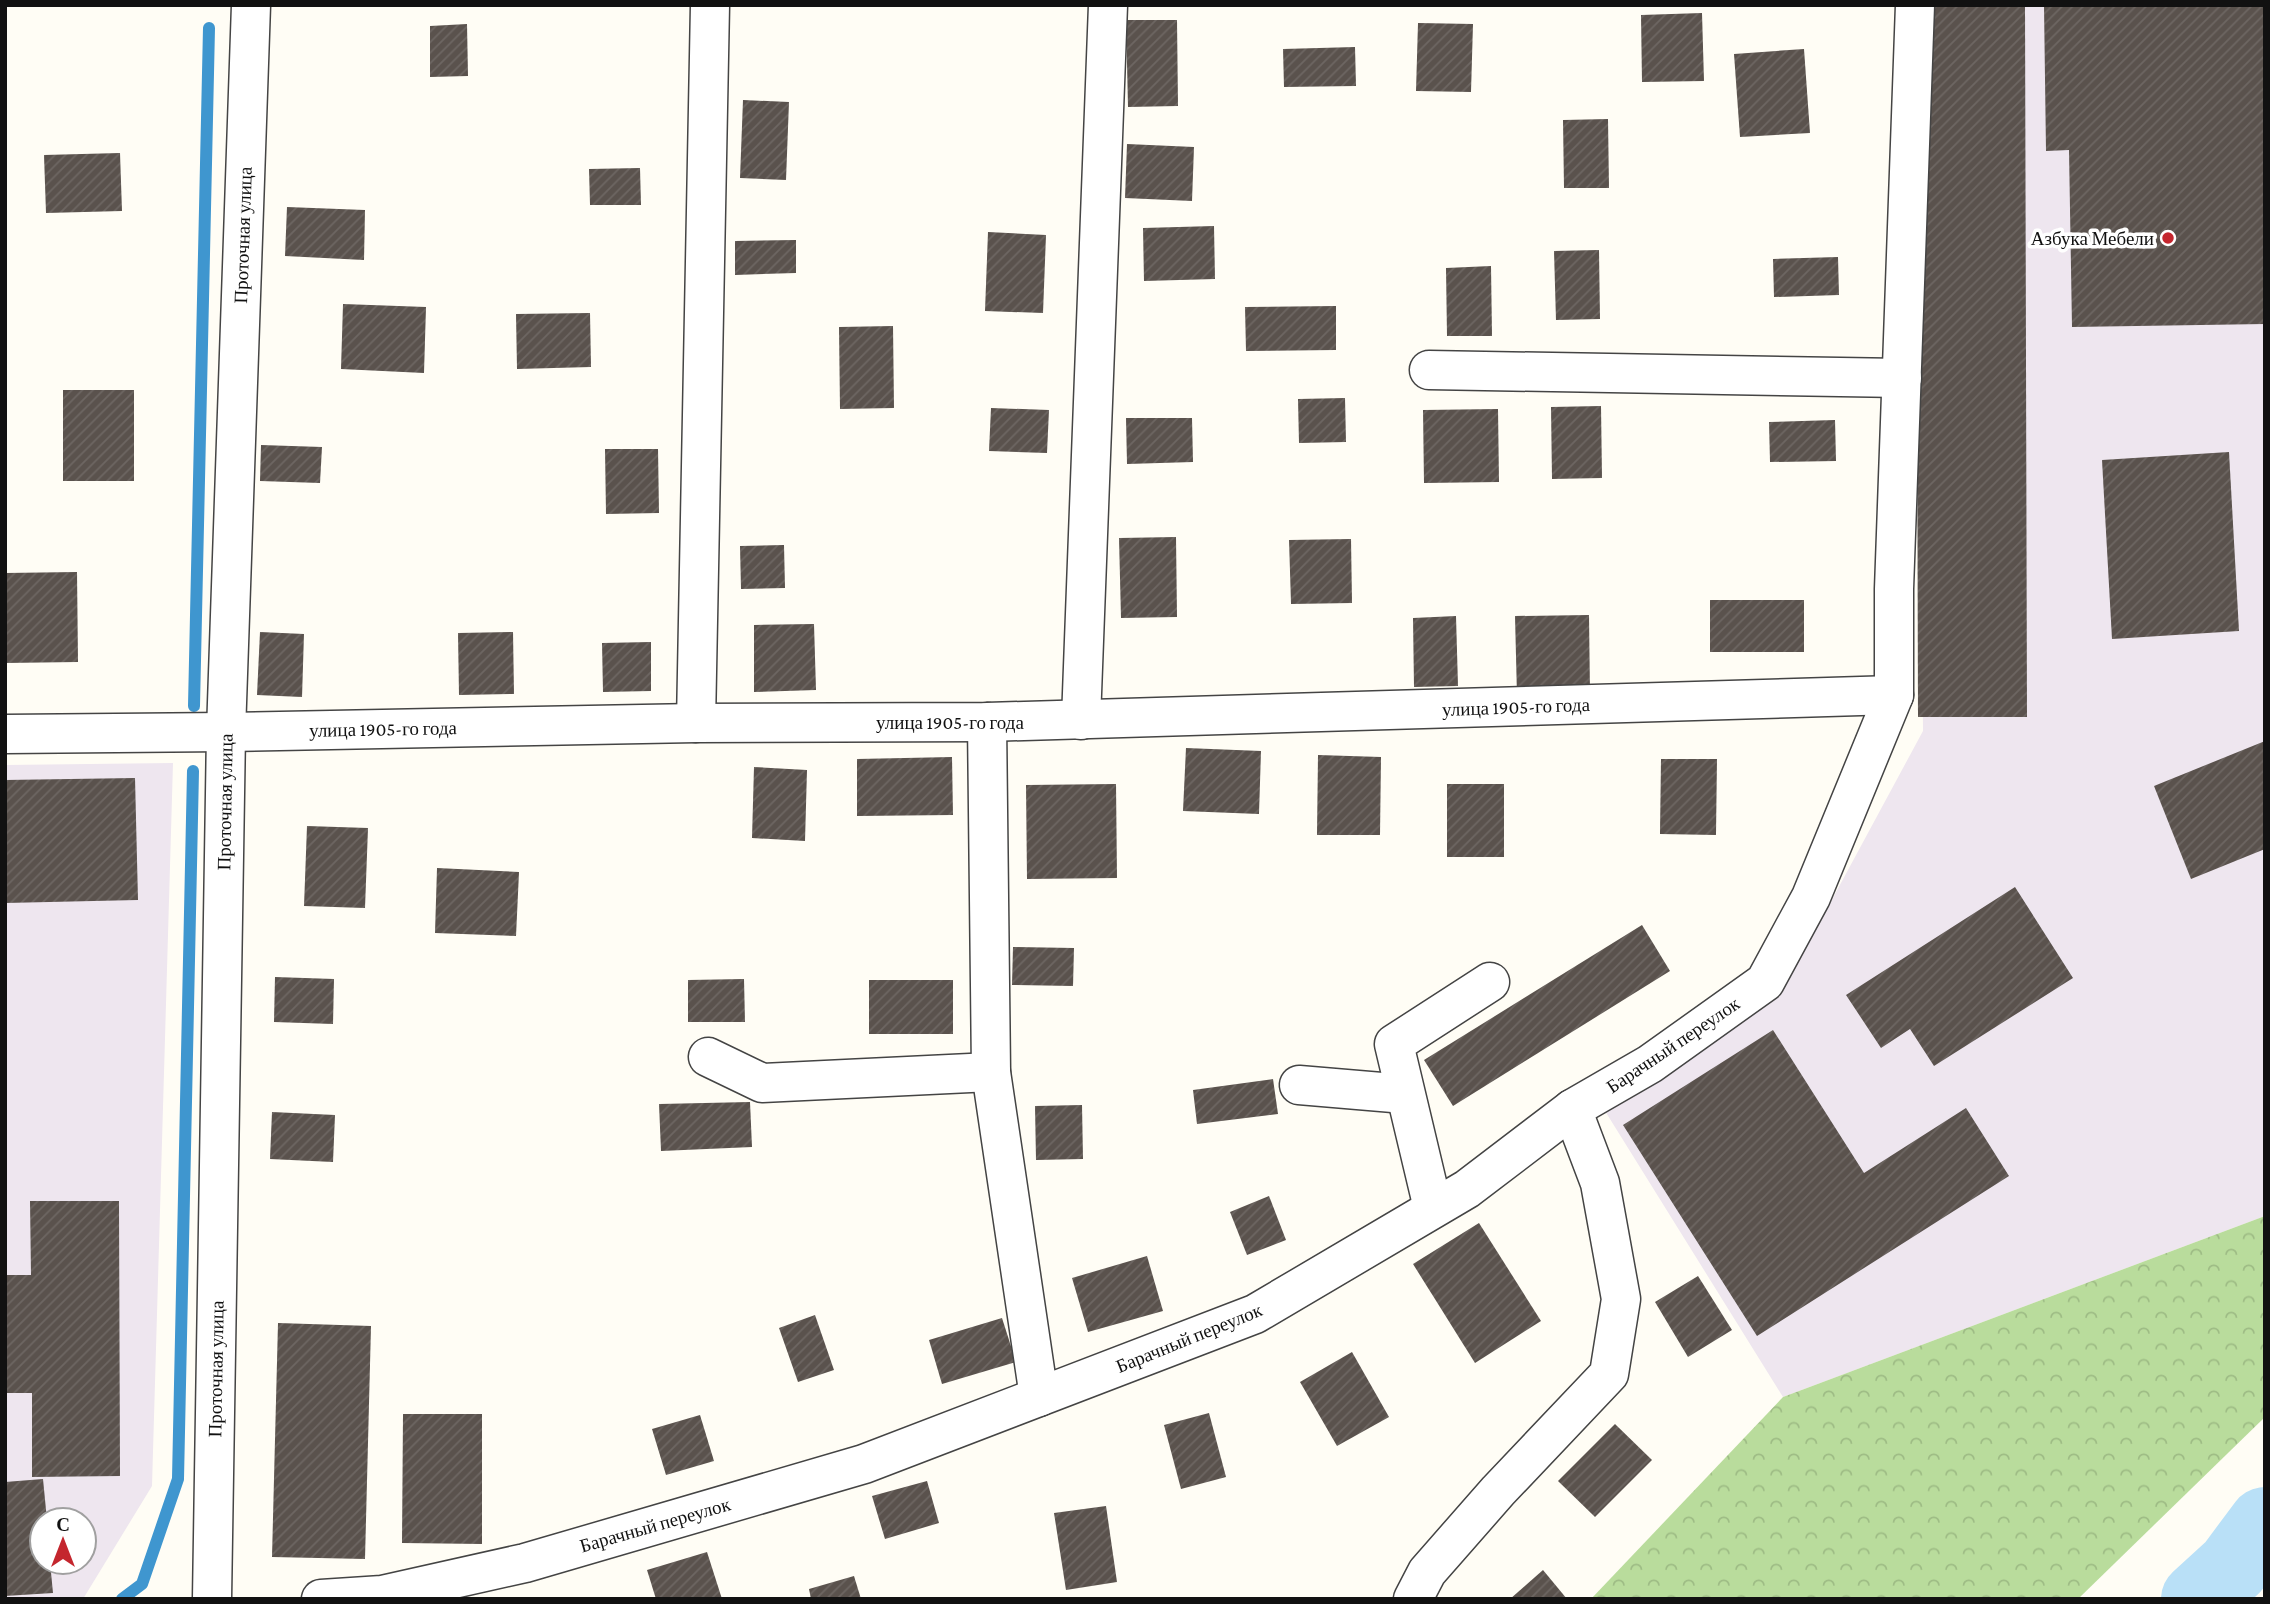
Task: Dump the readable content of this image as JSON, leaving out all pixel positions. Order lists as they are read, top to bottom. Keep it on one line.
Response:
{"streets":{"street":["Проточная улица","улица 1905-го года","Барачный переулок"]},"crossings":[["Проточная улица","улица 1905-го года"],["улица 1905-го года","Барачный переулок"]],"places":["Азбука Мебели"],"north":"top"}
